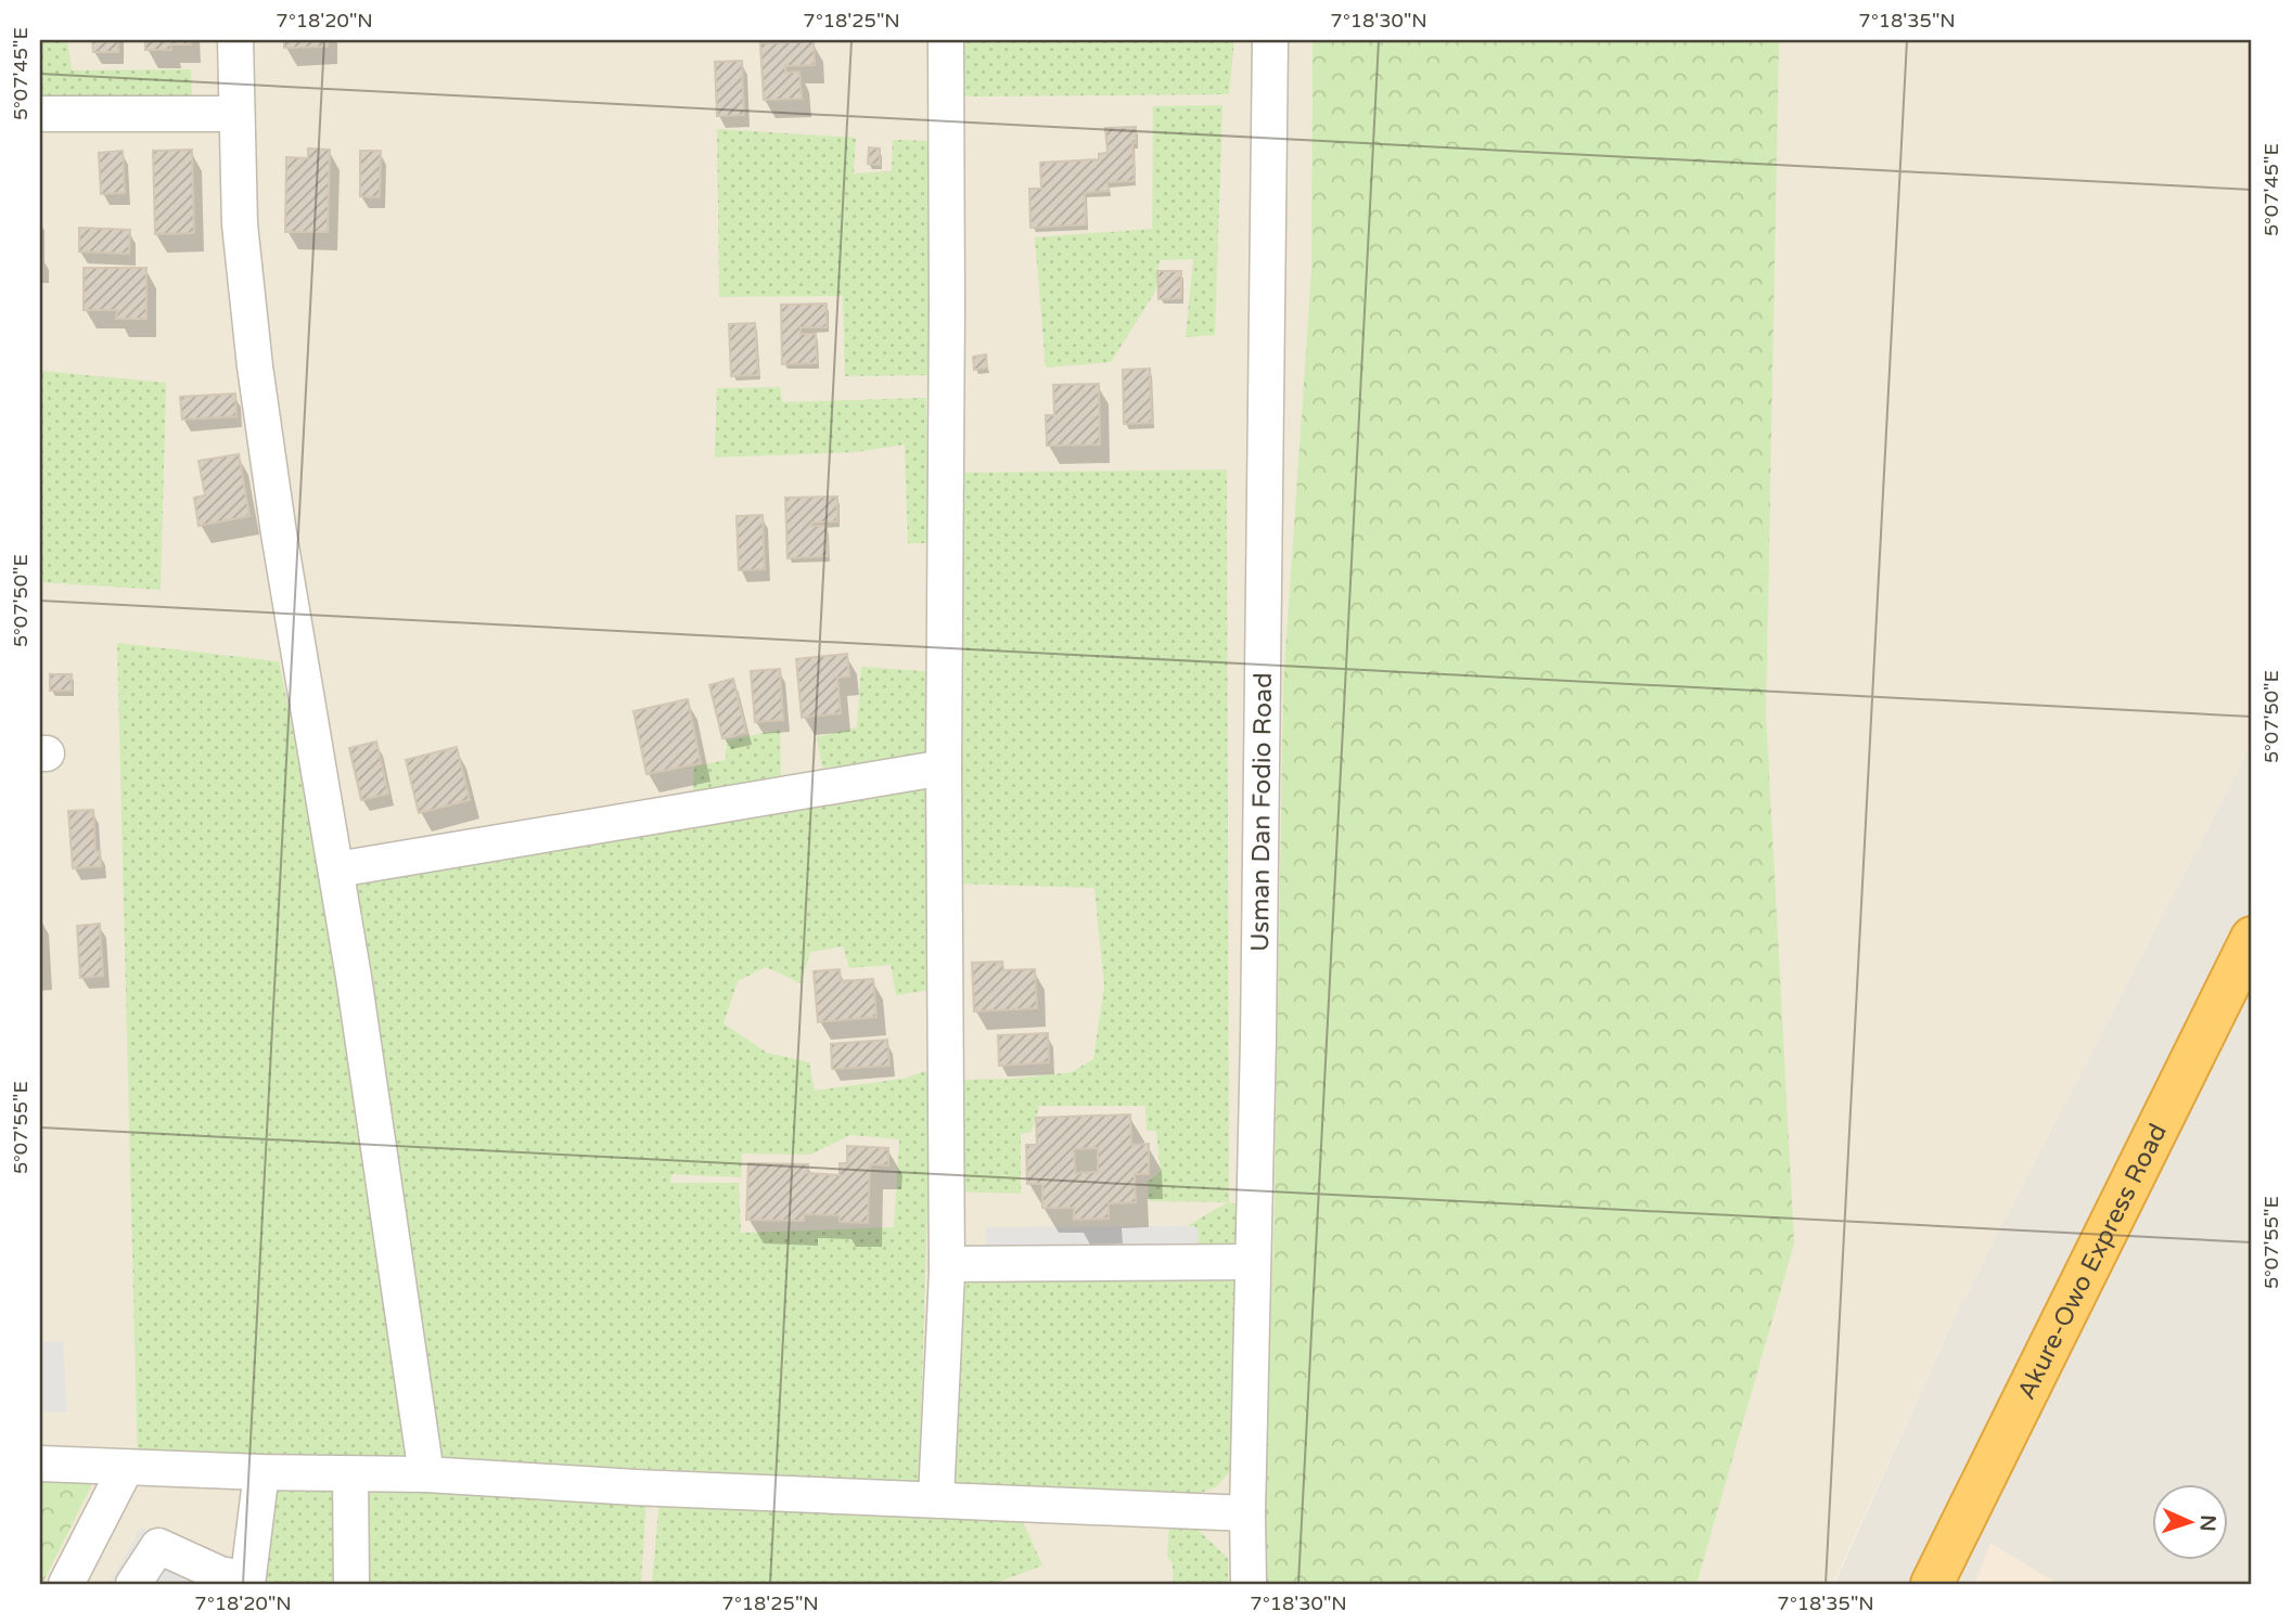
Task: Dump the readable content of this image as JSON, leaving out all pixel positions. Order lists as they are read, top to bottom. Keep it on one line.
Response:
{"streets":{"highway":["Akure-Owo Express Road"],"street":["Usman Dan Fodio Road"]},"north":"right","coordinates":["7°18'20\"N","7°18'25\"N","7°18'30\"N","7°18'35\"N","5°07'45\"E","5°07'50\"E","5°07'55\"E"]}
